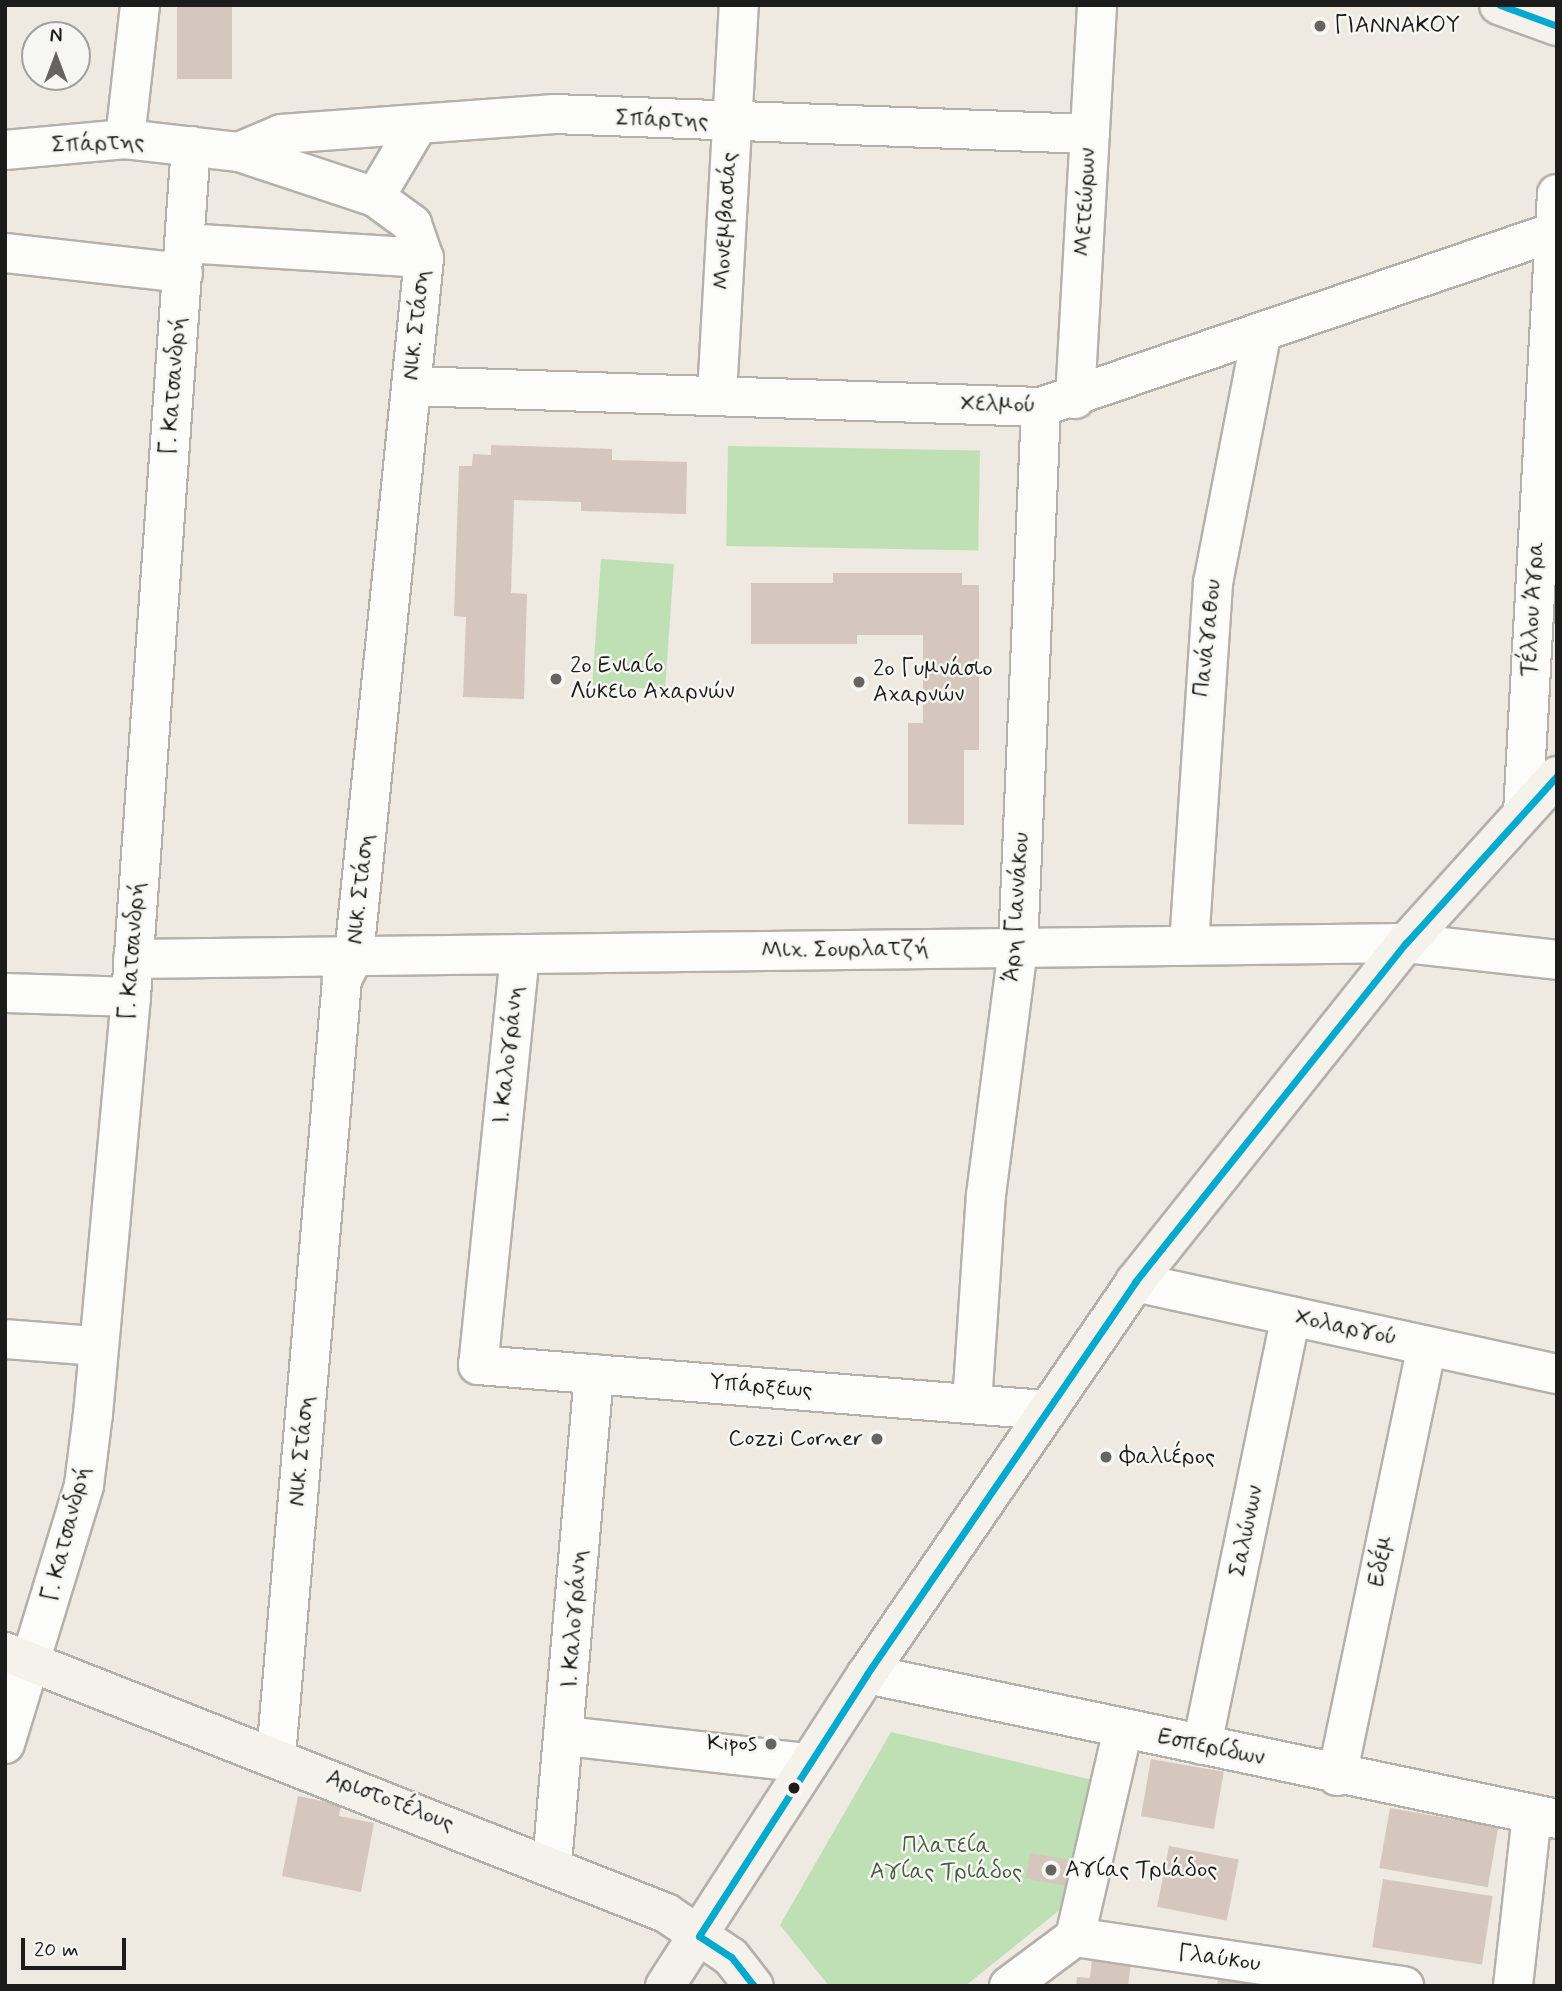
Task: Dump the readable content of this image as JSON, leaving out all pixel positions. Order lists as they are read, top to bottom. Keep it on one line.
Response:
{"streets":{"street":["Σπάρτης","Μετεώρων","Μονεμβασιάς","Νικ. Στάση","Γ. Κατσανδρή","Χελμού","Τέλλου Άγρα","Πανάγαθου","Άρη Γιαννάκου","Μιχ. Σουρλατζή","Ι. Καλογράνη","Χολαργού","Υπάρξεως","Σαλώνων","Εδέμ","Εσπερίδων","Αριστοτέλους","Γλαύκου"]},"crossings":[["Σπάρτης","Μετεώρων"],["Σπάρτης","Μονεμβασιάς"],["Σπάρτης","Νικ. Στάση"],["Σπάρτης","Γ. Κατσανδρή"],["Μετεώρων","Χελμού"],["Μετεώρων","Άρη Γιαννάκου"],["Μονεμβασιάς","Χελμού"],["Νικ. Στάση","Γ. Κατσανδρή"],["Νικ. Στάση","Χελμού"],["Νικ. Στάση","Μιχ. Σουρλατζή"],["Νικ. Στάση","Αριστοτέλους"],["Γ. Κατσανδρή","Μιχ. Σουρλατζή"],["Γ. Κατσανδρή","Αριστοτέλους"],["Χελμού","Τέλλου Άγρα"],["Χελμού","Πανάγαθου"],["Χελμού","Άρη Γιαννάκου"],["Πανάγαθου","Μιχ. Σουρλατζή"],["Άρη Γιαννάκου","Μιχ. Σουρλατζή"],["Άρη Γιαννάκου","Υπάρξεως"],["Μιχ. Σουρλατζή","Ι. Καλογράνη"],["Ι. Καλογράνη","Υπάρξεως"],["Ι. Καλογράνη","Αριστοτέλους"],["Χολαργού","Σαλώνων"],["Χολαργού","Εδέμ"],["Σαλώνων","Εσπερίδων"],["Εδέμ","Εσπερίδων"]],"parks":["Πλατεία Αγίας Τριάδος"],"places":["ΓΙΑΝΝΑΚΟΥ","2ο Ενιαίο Λύκειο Αχαρνών","2ο Γυμνάσιο Αχαρνών","Cozzi Corner","Φαλιέρος","Kipos","Αγίας Τριάδος"],"scale_bar":"20 m","north":"top"}
